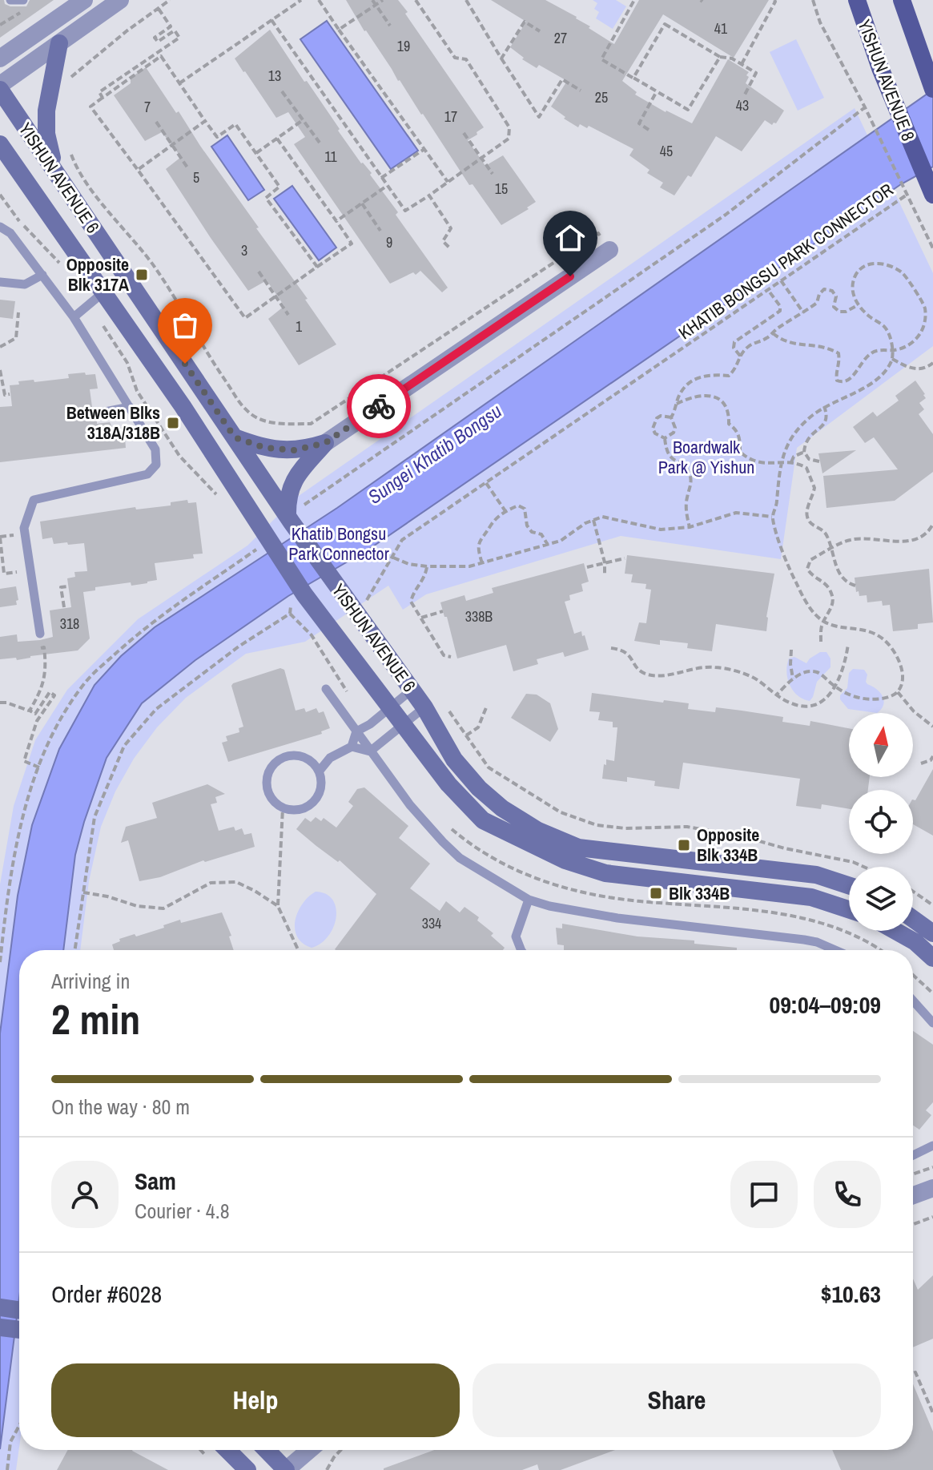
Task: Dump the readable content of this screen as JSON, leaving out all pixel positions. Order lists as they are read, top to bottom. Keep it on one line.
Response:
{"streets":{"main road":["YISHUN AVENUE 8","YISHUN AVENUE 6"],"path":["KHATIB BONGSU PARK CONNECTOR"]},"water":["Sungei Khatib Bongsu"],"parks":["Boardwalk Park @ Yishun","Khatib Bongsu Park Connector"],"places":{"transit":["Opposite Blk 317A","Between Blks 318A/318B","Opposite Blk 334B","Blk 334B"]},"house_numbers":["41","27","19","13","25","43","7","17","45","11","5","15","9","3","1","338B","318","334"],"north":"top","page":{"heading":["2 min","Arriving in","09:04–09:09"],"panel":["Sam","Courier · 4.8","Order #6028","$10.63"],"bar":"On the way · 80 m","buttons":["Help","Share"]}}
